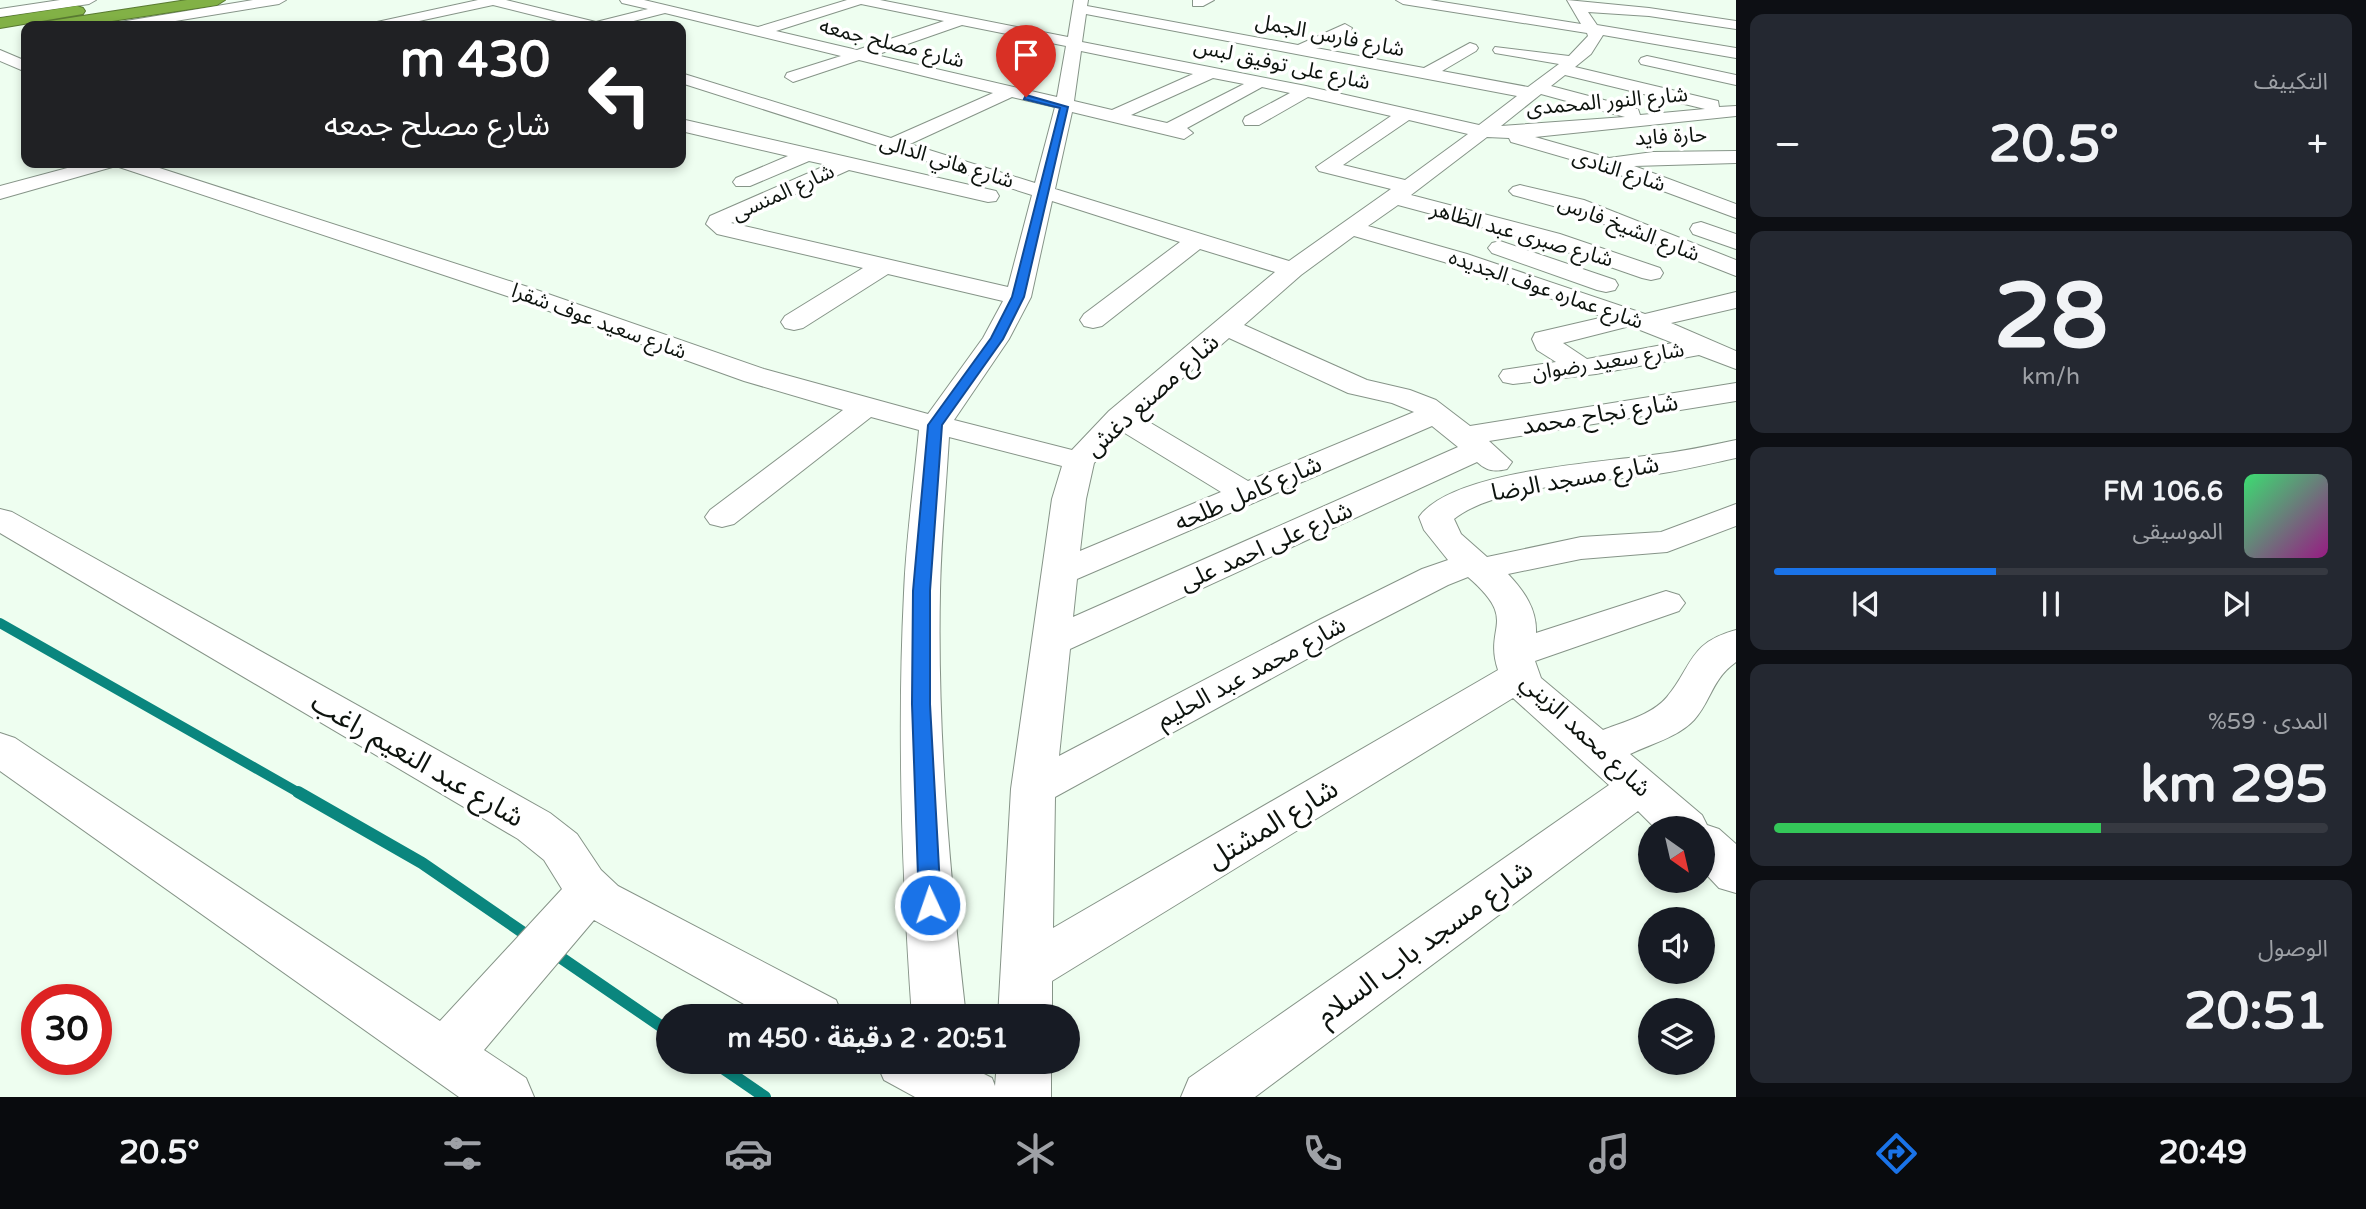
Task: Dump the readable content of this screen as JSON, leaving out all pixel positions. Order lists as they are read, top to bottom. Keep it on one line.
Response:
{"streets":{"street":["شارع فارس الجمل","شارع مصلح جمعه","شارع على توفيق لبس","شارع النور المحمدى","حارة فايد","شارع هاني الدالى","شارع النادى","شارع المنسى","شارع الشيخ فارس","شارع صبرى عبد الظاهر","شارع عماره عوف الجديده","شارع سعيد عوف شقرا","شارع سعيد رضوان","شارع مصنع دغش","شارع نجاح محمد","شارع مسجد الرضا","شارع كامل طلحه","شارع على احمد على","شارع محمد عبد الحليم","شارع محمد الزيني","شارع عبد النعيم راغب","شارع المشتل","شارع مسجد باب السلام"]},"crossings":[["شارع فارس الجمل","شارع النور المحمدى"],["شارع فارس الجمل","شارع مصنع دغش"],["شارع مصلح جمعه","شارع على توفيق لبس"],["شارع على توفيق لبس","شارع النور المحمدى"],["شارع على توفيق لبس","شارع النادى"],["شارع على توفيق لبس","شارع مصنع دغش"],["شارع النور المحمدى","شارع النادى"],["شارع النور المحمدى","شارع مصنع دغش"],["حارة فايد","شارع النادى"],["شارع هاني الدالى","شارع مصنع دغش"],["شارع النادى","شارع مصنع دغش"],["شارع صبرى عبد الظاهر","شارع عماره عوف الجديده"],["شارع صبرى عبد الظاهر","شارع مصنع دغش"],["شارع عماره عوف الجديده","شارع سعيد رضوان"],["شارع عماره عوف الجديده","شارع مصنع دغش"],["شارع سعيد عوف شقرا","شارع مصنع دغش"],["شارع مصنع دغش","شارع كامل طلحه"],["شارع مصنع دغش","شارع على احمد على"],["شارع مصنع دغش","شارع محمد عبد الحليم"],["شارع مصنع دغش","شارع المشتل"],["شارع نجاح محمد","شارع على احمد على"],["شارع مسجد الرضا","شارع محمد عبد الحليم"],["شارع مسجد الرضا","شارع محمد الزيني"],["شارع محمد عبد الحليم","شارع محمد الزيني"],["شارع محمد الزيني","شارع المشتل"],["شارع محمد الزيني","شارع مسجد باب السلام"]],"north":"bottom right","page":{"tile":["التكييف",["28","km/h"],["المدى · 59%","295 km"],["الوصول","20:51"]],"turn":["430 m","شارع مصلح جمعه"],"heat":["−","20.5°","+"],"song":["106.6 FM","الموسيقى"],"limit":"30","trip":"20:51 · 2 دقيقة · 450 m","tabs":["20:49","20.5°"]}}
